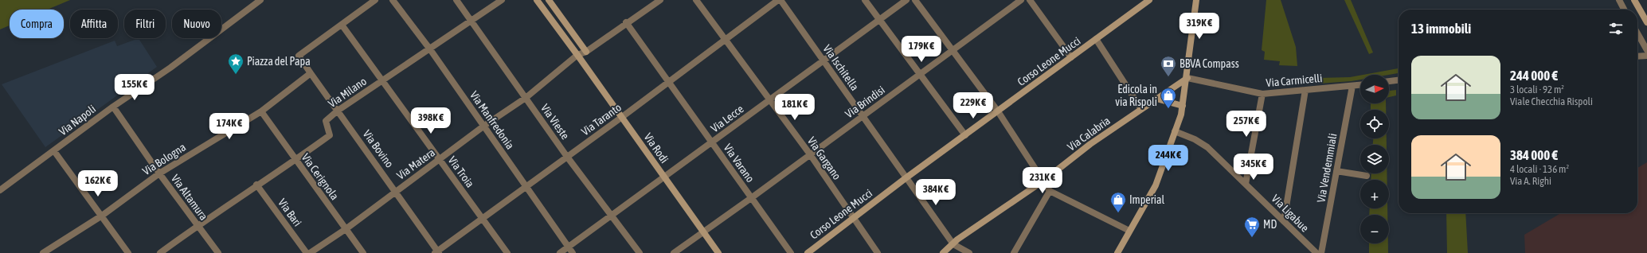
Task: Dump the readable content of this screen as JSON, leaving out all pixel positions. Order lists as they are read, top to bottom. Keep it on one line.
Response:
{"streets":{"street":["Corso Leone Mucci","Via Ischitella","Via Carmicelli","Via Milano","Via Brindisi","Via Lecce","Via Taranto","Via Napoli","Via Manfredonia","Via Vieste","Via Calabria","Via Rodi","Via Bovino","Via Gargano","Via Bologna","Via Varano","Via Matera","Via Vendemmiali","Via Troia","Via Cerignola","Via Altamura","Via Bari","Via Ligabue"]},"crossings":[["Corso Leone Mucci","Via Ischitella"],["Corso Leone Mucci","Via Gargano"],["Via Ischitella","Via Brindisi"],["Via Ischitella","Via Lecce"],["Via Ischitella","Via Calabria"],["Via Carmicelli","Via Calabria"],["Via Carmicelli","Via Vendemmiali"],["Via Milano","Via Manfredonia"],["Via Milano","Via Vieste"],["Via Milano","Via Bovino"],["Via Milano","Via Troia"],["Via Milano","Via Cerignola"],["Via Milano","Via Altamura"],["Via Milano","Via Bari"],["Via Brindisi","Via Rodi"],["Via Brindisi","Via Gargano"],["Via Brindisi","Via Varano"],["Via Lecce","Via Manfredonia"],["Via Lecce","Via Vieste"],["Via Lecce","Via Rodi"],["Via Lecce","Via Gargano"],["Via Lecce","Via Varano"],["Via Taranto","Via Manfredonia"],["Via Taranto","Via Vieste"],["Via Taranto","Via Rodi"],["Via Taranto","Via Bovino"],["Via Taranto","Via Gargano"],["Via Taranto","Via Varano"],["Via Taranto","Via Troia"],["Via Napoli","Via Altamura"],["Via Manfredonia","Via Matera"],["Via Vieste","Via Matera"],["Via Rodi","Via Matera"],["Via Bovino","Via Bologna"],["Via Bovino","Via Matera"],["Via Bologna","Via Cerignola"],["Via Bologna","Via Altamura"],["Via Varano","Via Matera"],["Via Matera","Via Troia"],["Via Matera","Via Cerignola"]],"places":{"place":["Piazza del Papa"],"bank":["BBVA Compass"],"shop":["Edicola in via Rispoli","Imperial"],"supermarket":["MD"]},"north":"right","page":{"chip":["Compra","Affitta","Filtri","Nuovo"],"heading":"13 immobili","price":["319K €","179K €","155K €","229K €","181K €","398K €","257K €","174K €","244K €","345K €","231K €","162K €","384K €"],"list":[{"name":"244 000 €","note":"3 locali · 92 m² · Viale Checchia Rispoli"},{"name":"384 000 €","note":"4 locali · 136 m² · Via A. Righi"}],"map_buttons":["+","−"]}}
